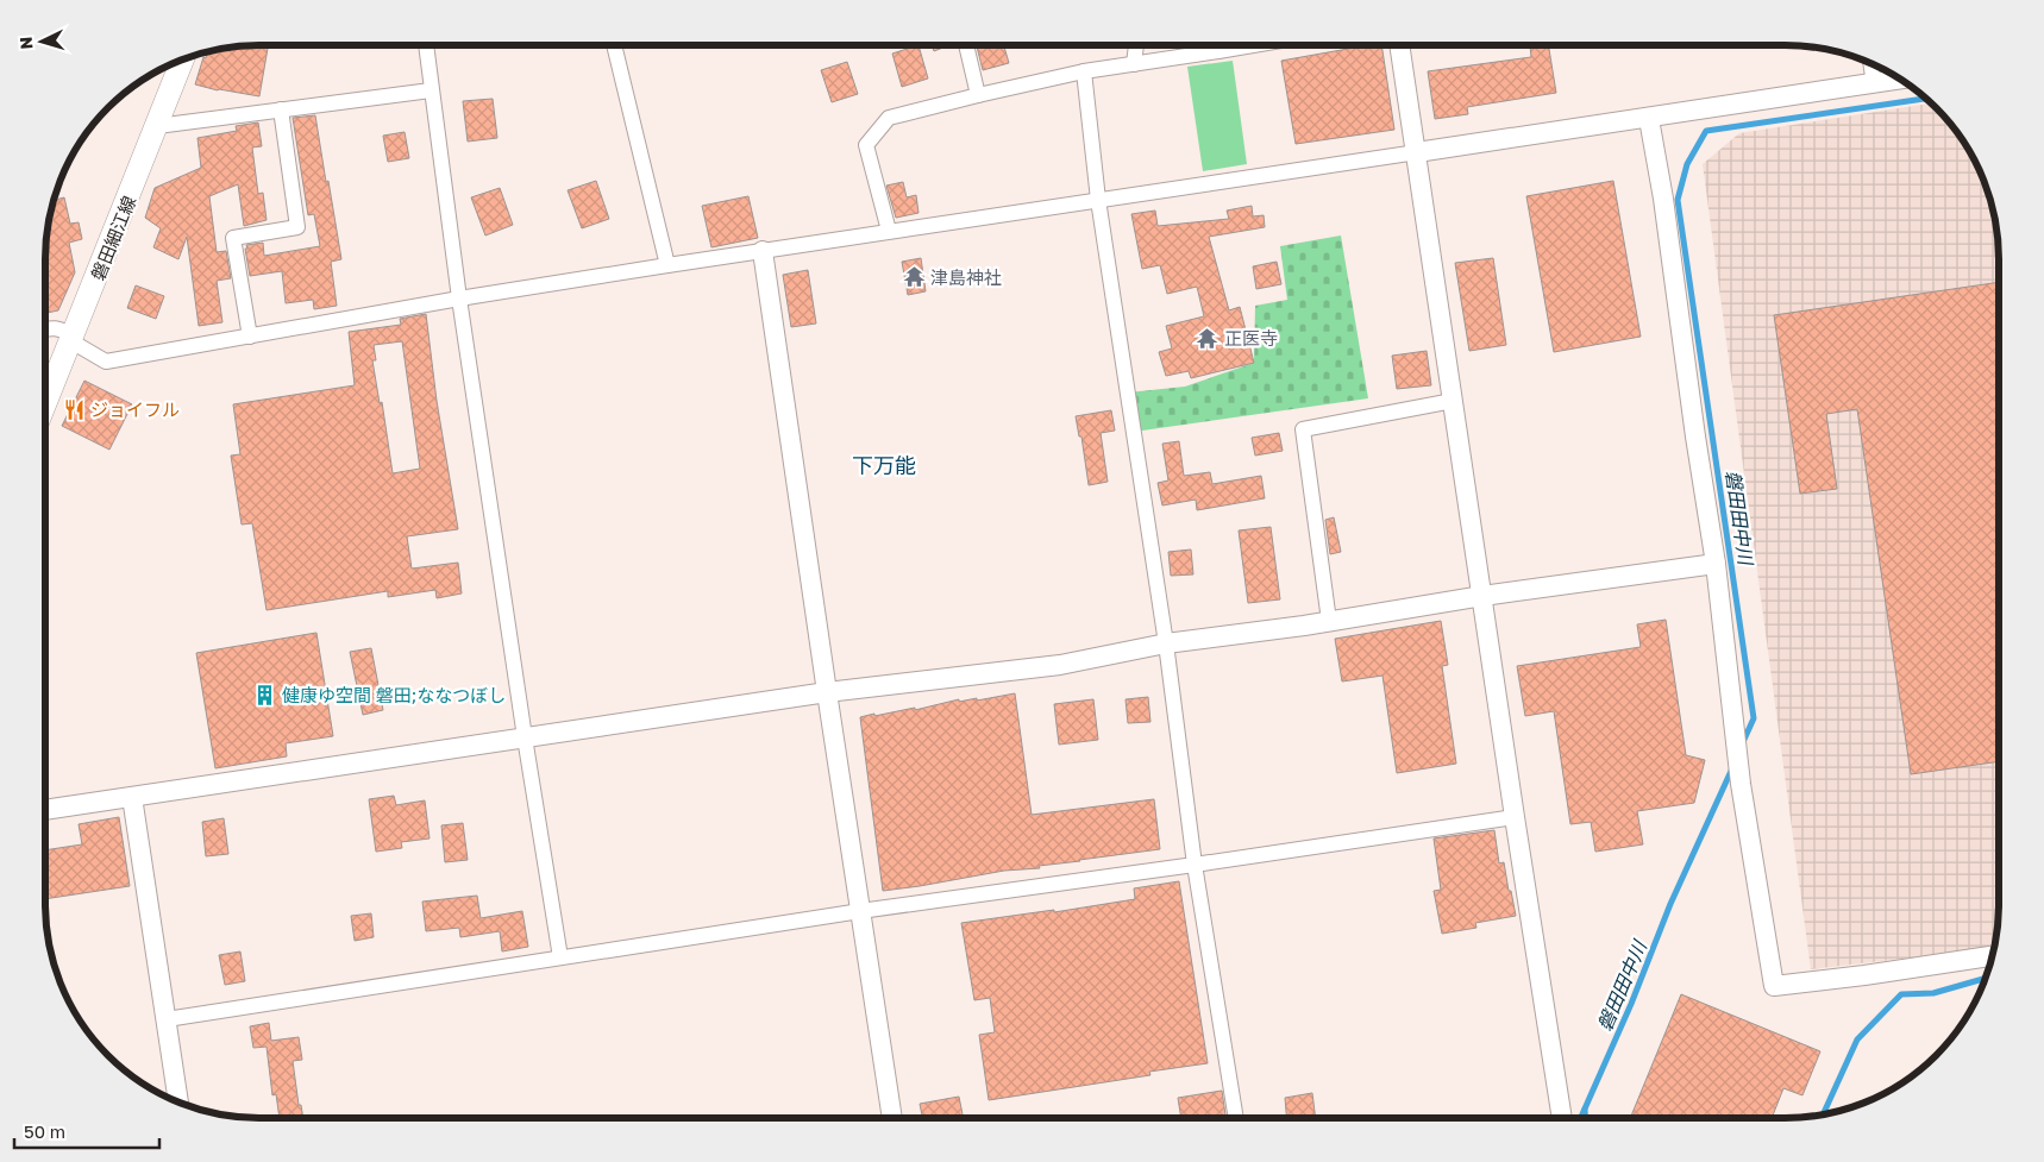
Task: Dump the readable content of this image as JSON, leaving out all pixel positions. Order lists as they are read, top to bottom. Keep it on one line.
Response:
{"streets":{"main road":["磐田細江線"]},"districts":["下万能"],"water":["磐田田中川"],"places":{"temple":["津島神社","正医寺"],"restaurant":["ジョイフル"],"building":["健康ゆ空間 磐田;ななつぼし"]},"scale_bar":"50 m","north":"left"}
